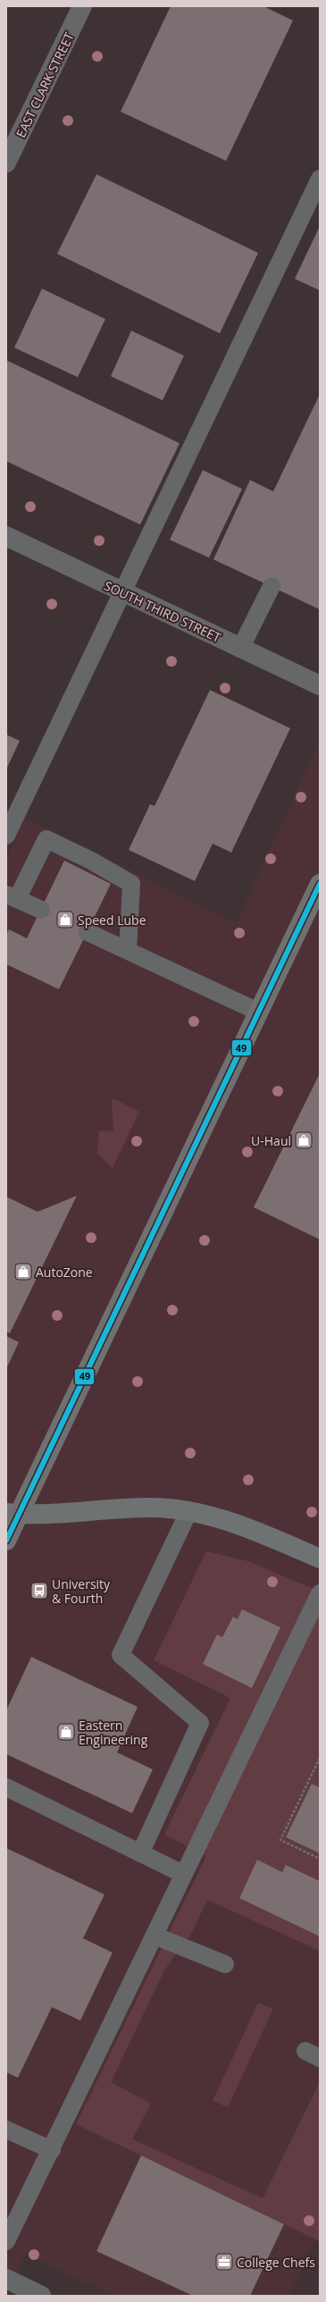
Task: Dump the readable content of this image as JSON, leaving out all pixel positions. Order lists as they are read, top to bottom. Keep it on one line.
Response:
{"streets":{"street":["EAST CLARK STREET","SOUTH THIRD STREET"]},"places":{"shop":["Speed Lube","U-Haul","AutoZone","Eastern Engineering"],"bus stop":["University & Fourth"],"office":["College Chefs"]},"lines":["transit line 49"]}
